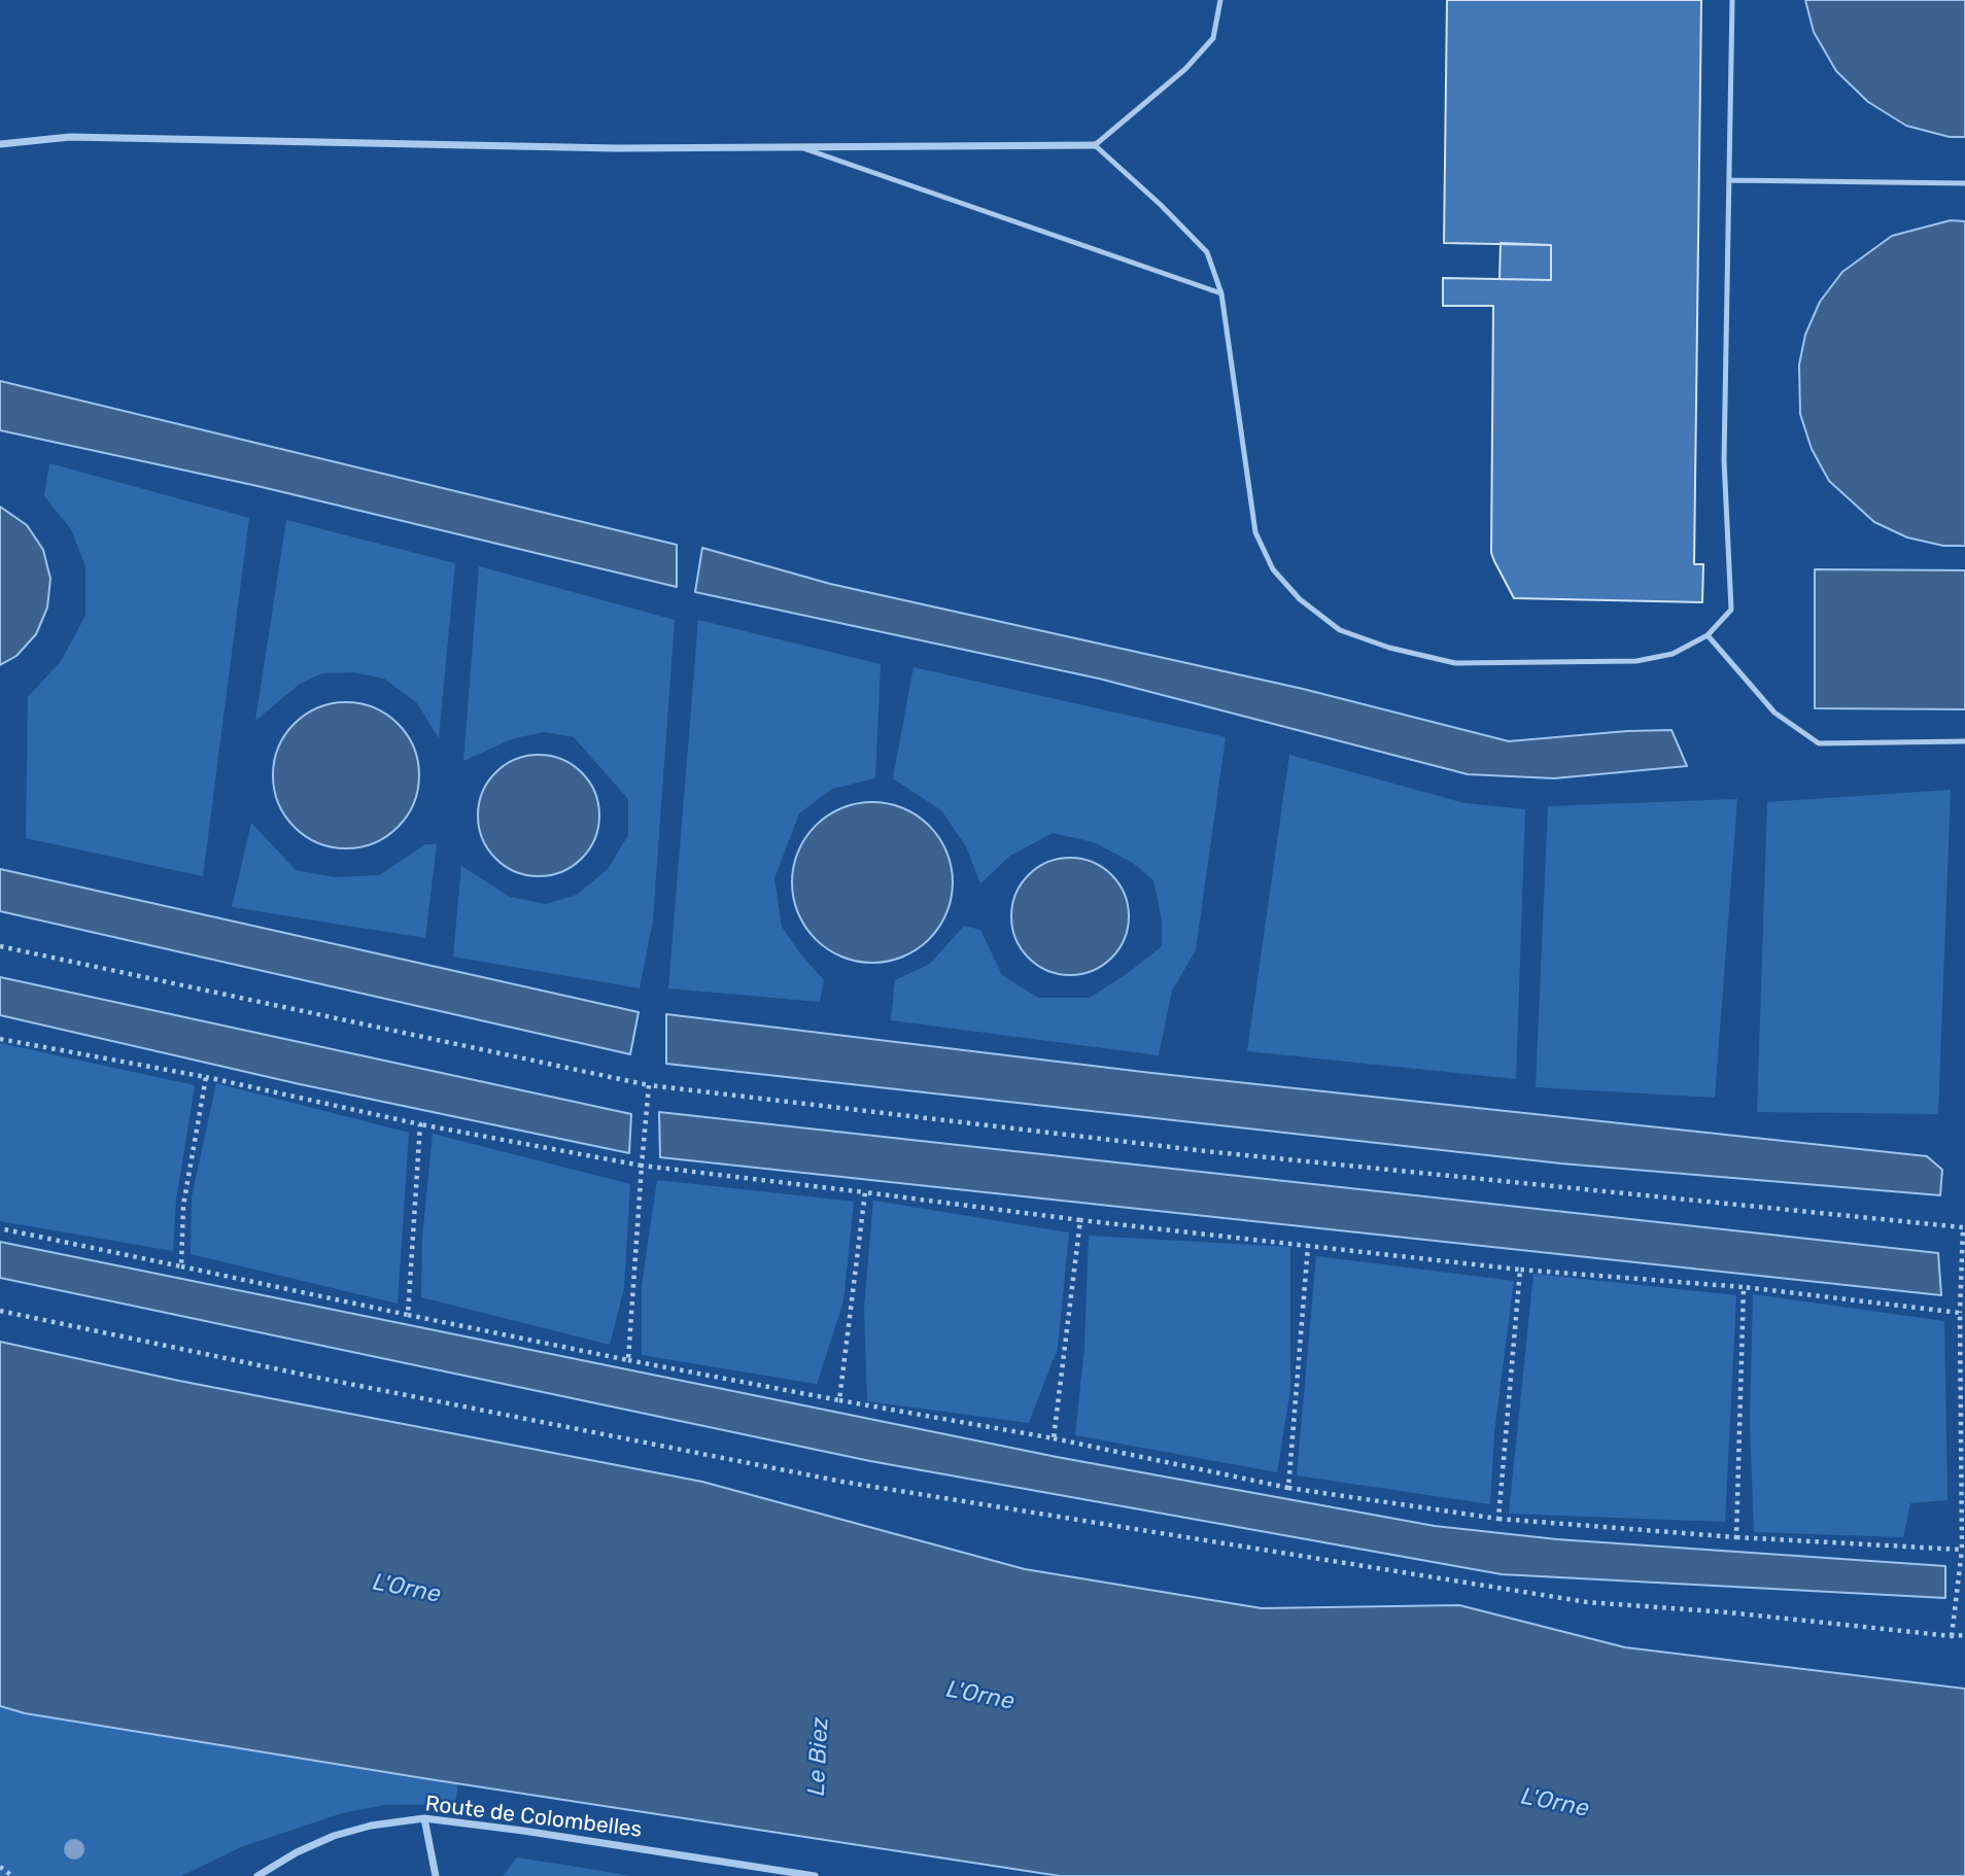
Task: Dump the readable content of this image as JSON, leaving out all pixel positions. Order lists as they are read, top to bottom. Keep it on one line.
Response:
{"streets":{"street":["Route de Colombelles"]},"water":["L'Orne","Le Biez"]}
